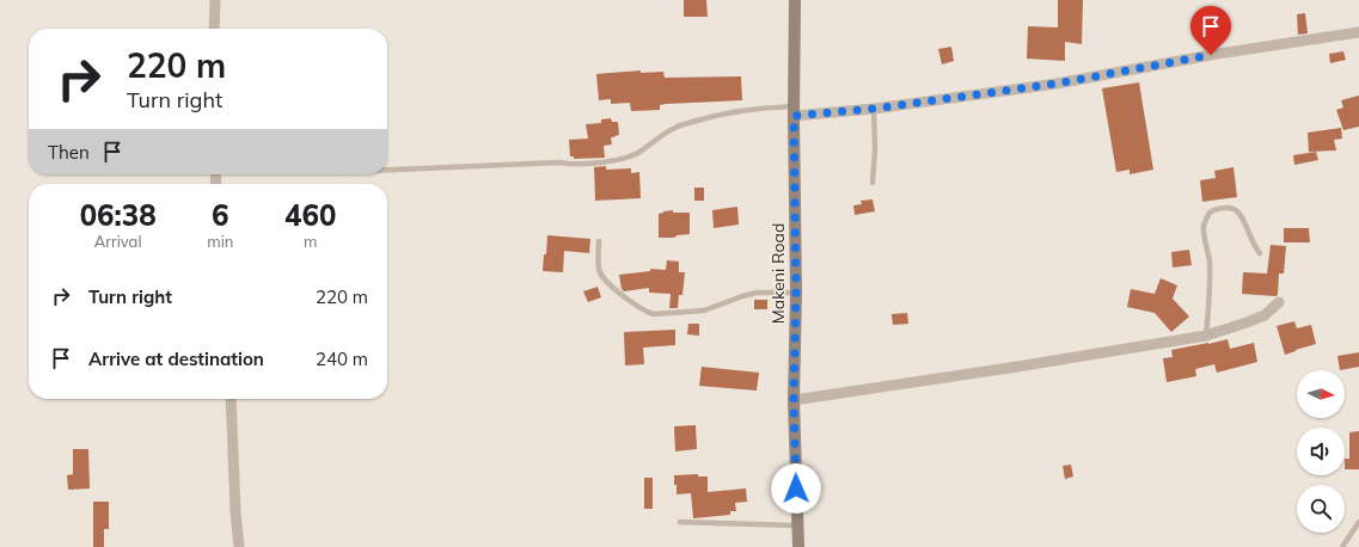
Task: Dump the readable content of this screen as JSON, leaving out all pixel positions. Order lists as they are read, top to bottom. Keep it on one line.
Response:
{"streets":{"main road":["Makeni Road"]},"north":"right","page":{"turn":["220 m","Turn right"],"then":"Then","eta":["06:38","Arrival","6","min","460","m"],"list":[{"name":"Turn right","value":"220 m"},{"name":"Arrive at destination","value":"240 m"}]}}
